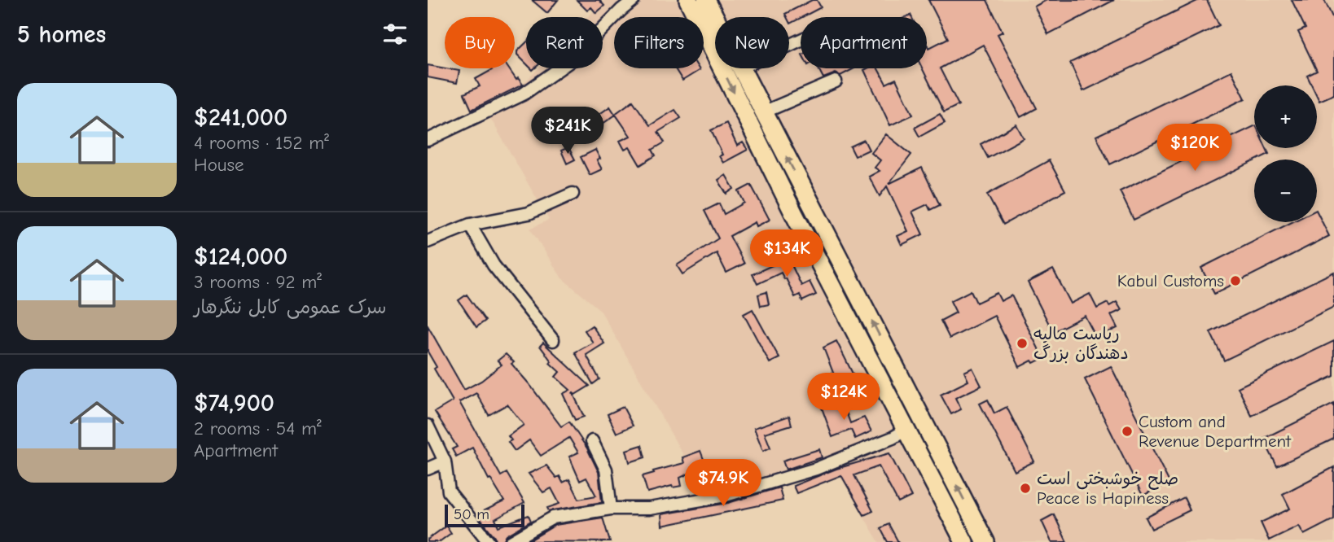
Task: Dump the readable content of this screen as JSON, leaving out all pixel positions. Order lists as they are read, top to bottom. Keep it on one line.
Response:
{"places":["Kabul Customs","ریاست مالیه دهندگان بزرگ","Custom and Revenue Department","صلح خوشبختی است Peace is Hapiness"],"scale_bar":"50 m","page":{"heading":"5 homes","chip":["Buy","Rent","Filters","New","Apartment"],"list":[{"name":"$241,000","note":"4 rooms · 152 m² · House"},{"name":"$124,000","note":"3 rooms · 92 m² · سرک عمومی کابل ننگرهار"},{"name":"$74,900","note":"2 rooms · 54 m² · Apartment"}],"map_buttons":["+","−"],"price":["$241K","$120K","$134K","$124K","$74.9K"],"scale":"50 m"}}
